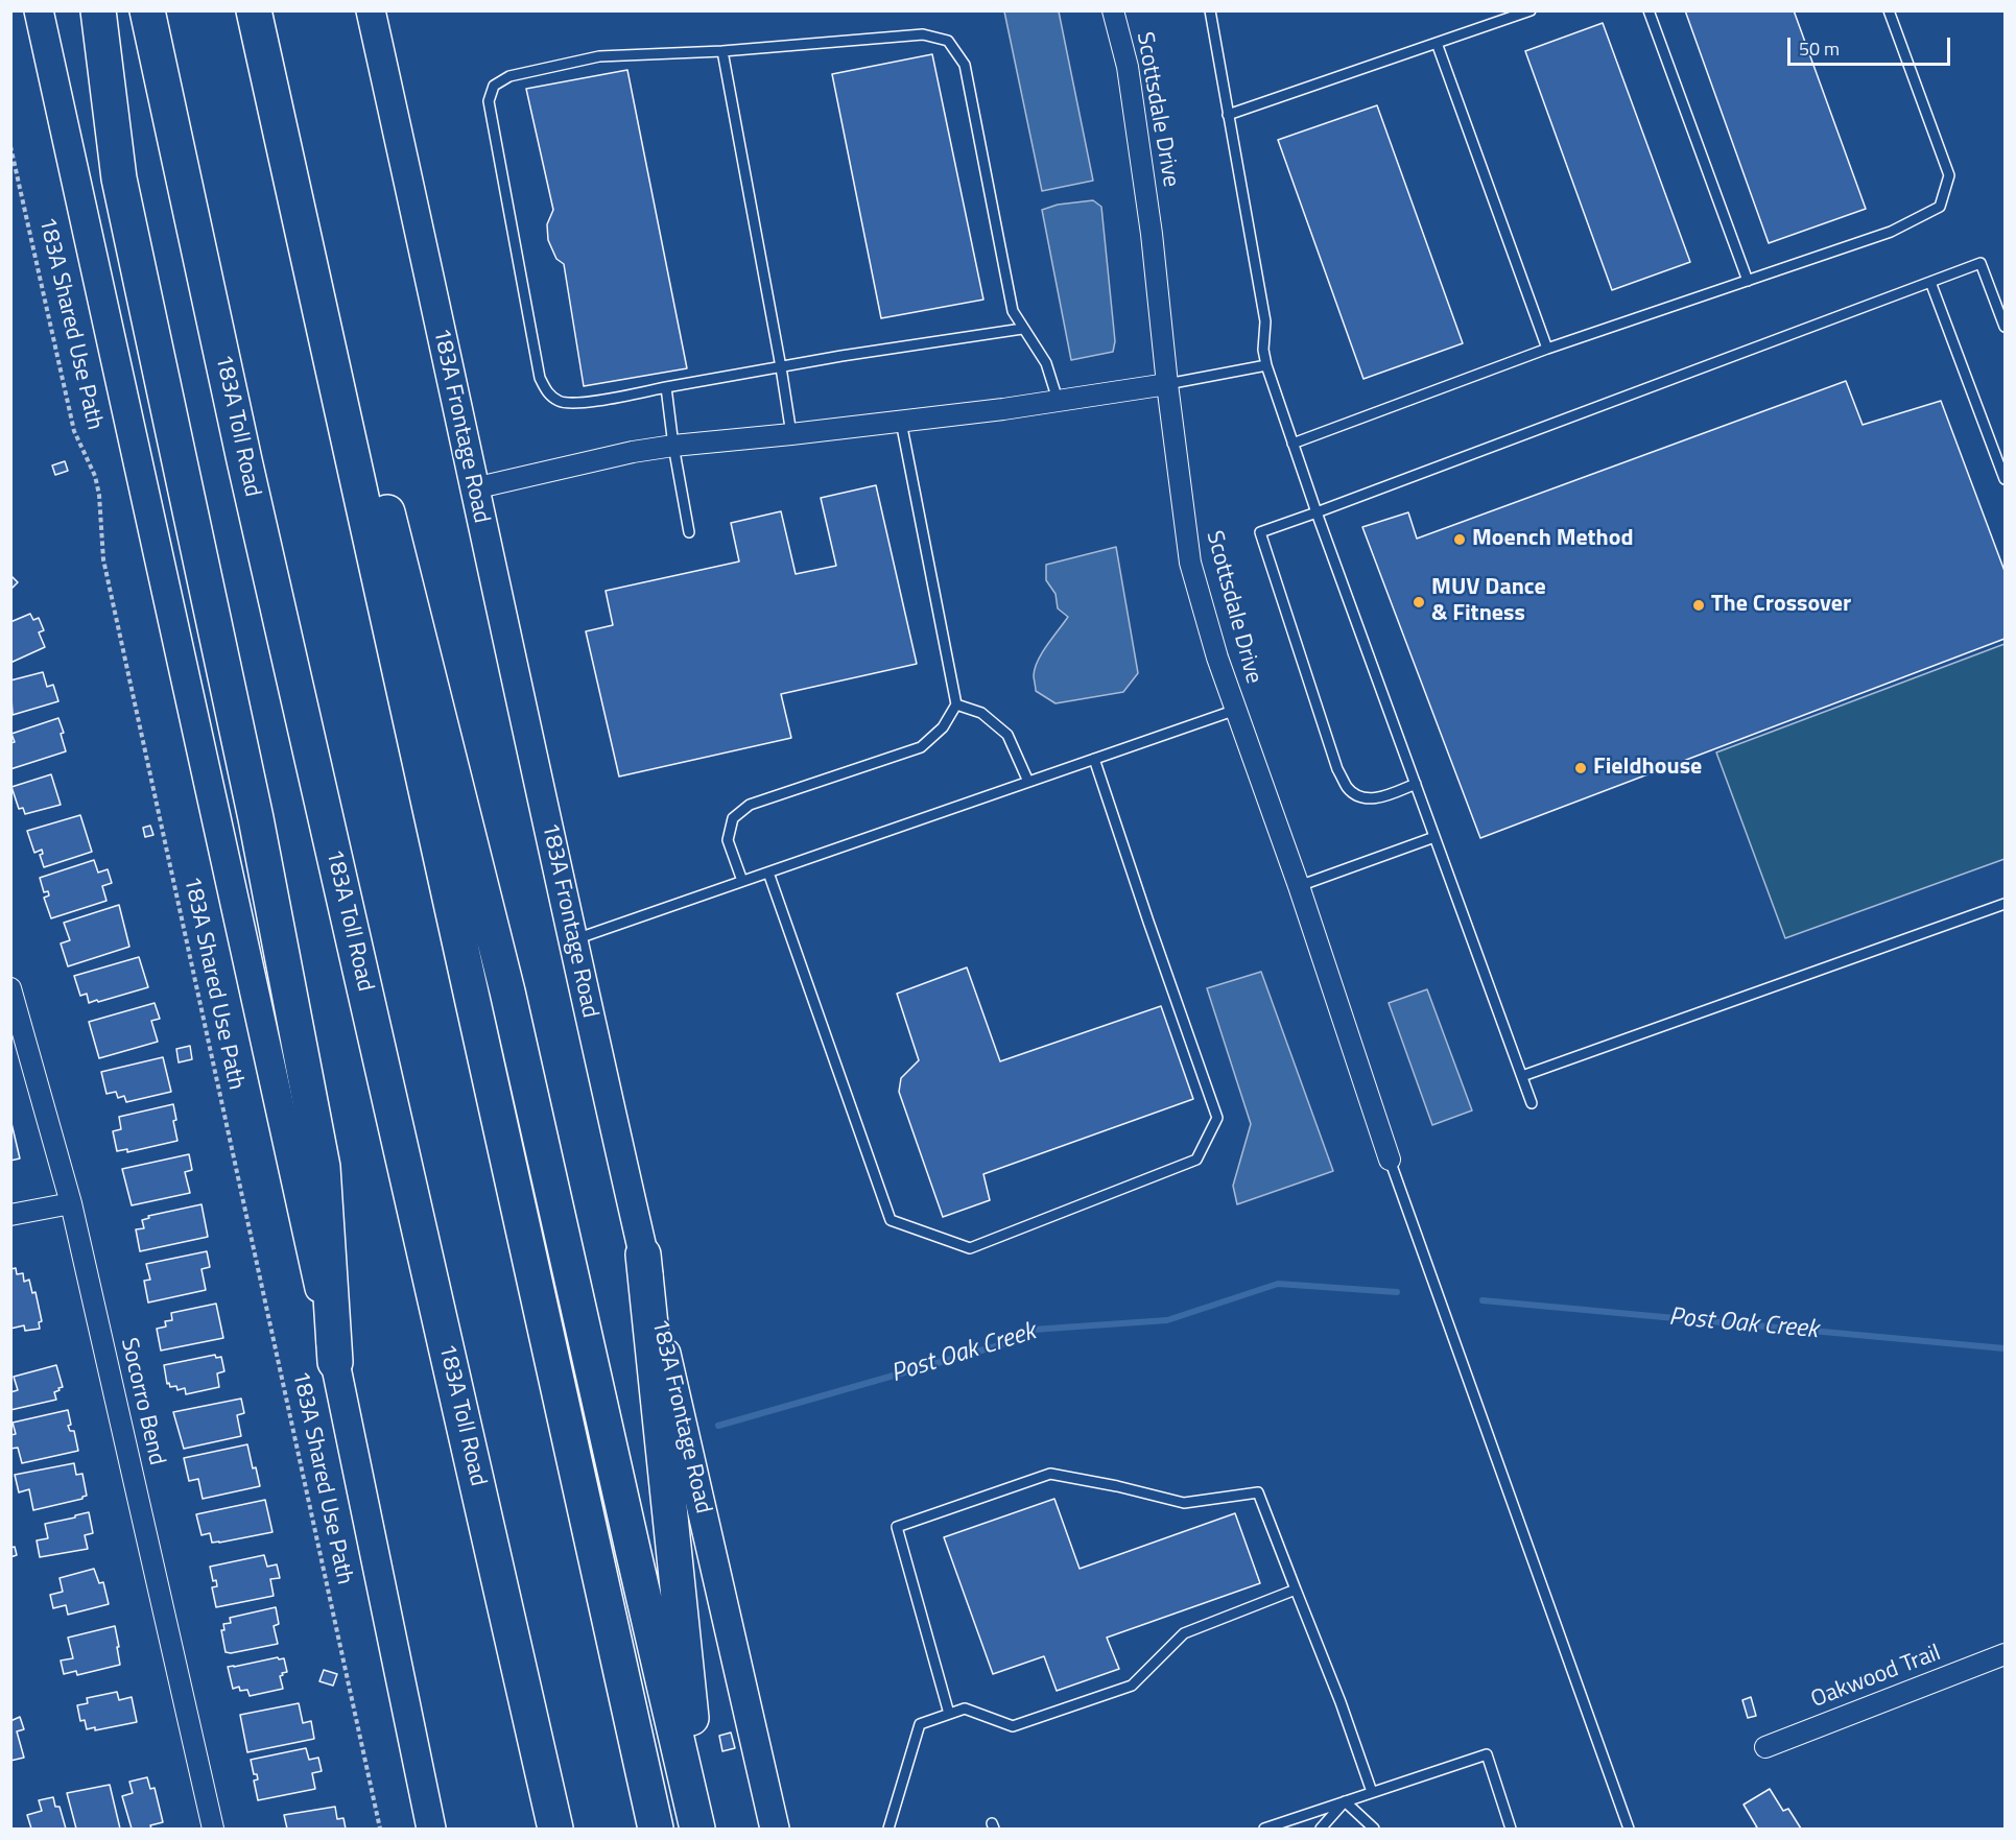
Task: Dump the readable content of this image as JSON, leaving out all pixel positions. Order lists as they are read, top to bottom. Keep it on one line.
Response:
{"streets":{"highway":["183A Toll Road"],"main road":["183A Frontage Road"],"street":["Scottsdale Drive","Socorro Bend","Oakwood Trail"],"path":["183A Shared Use Path"]},"water":["Post Oak Creek"],"places":["Moench Method","MUV Dance & Fitness","The Crossover","Fieldhouse"],"scale_bar":"50 m"}
